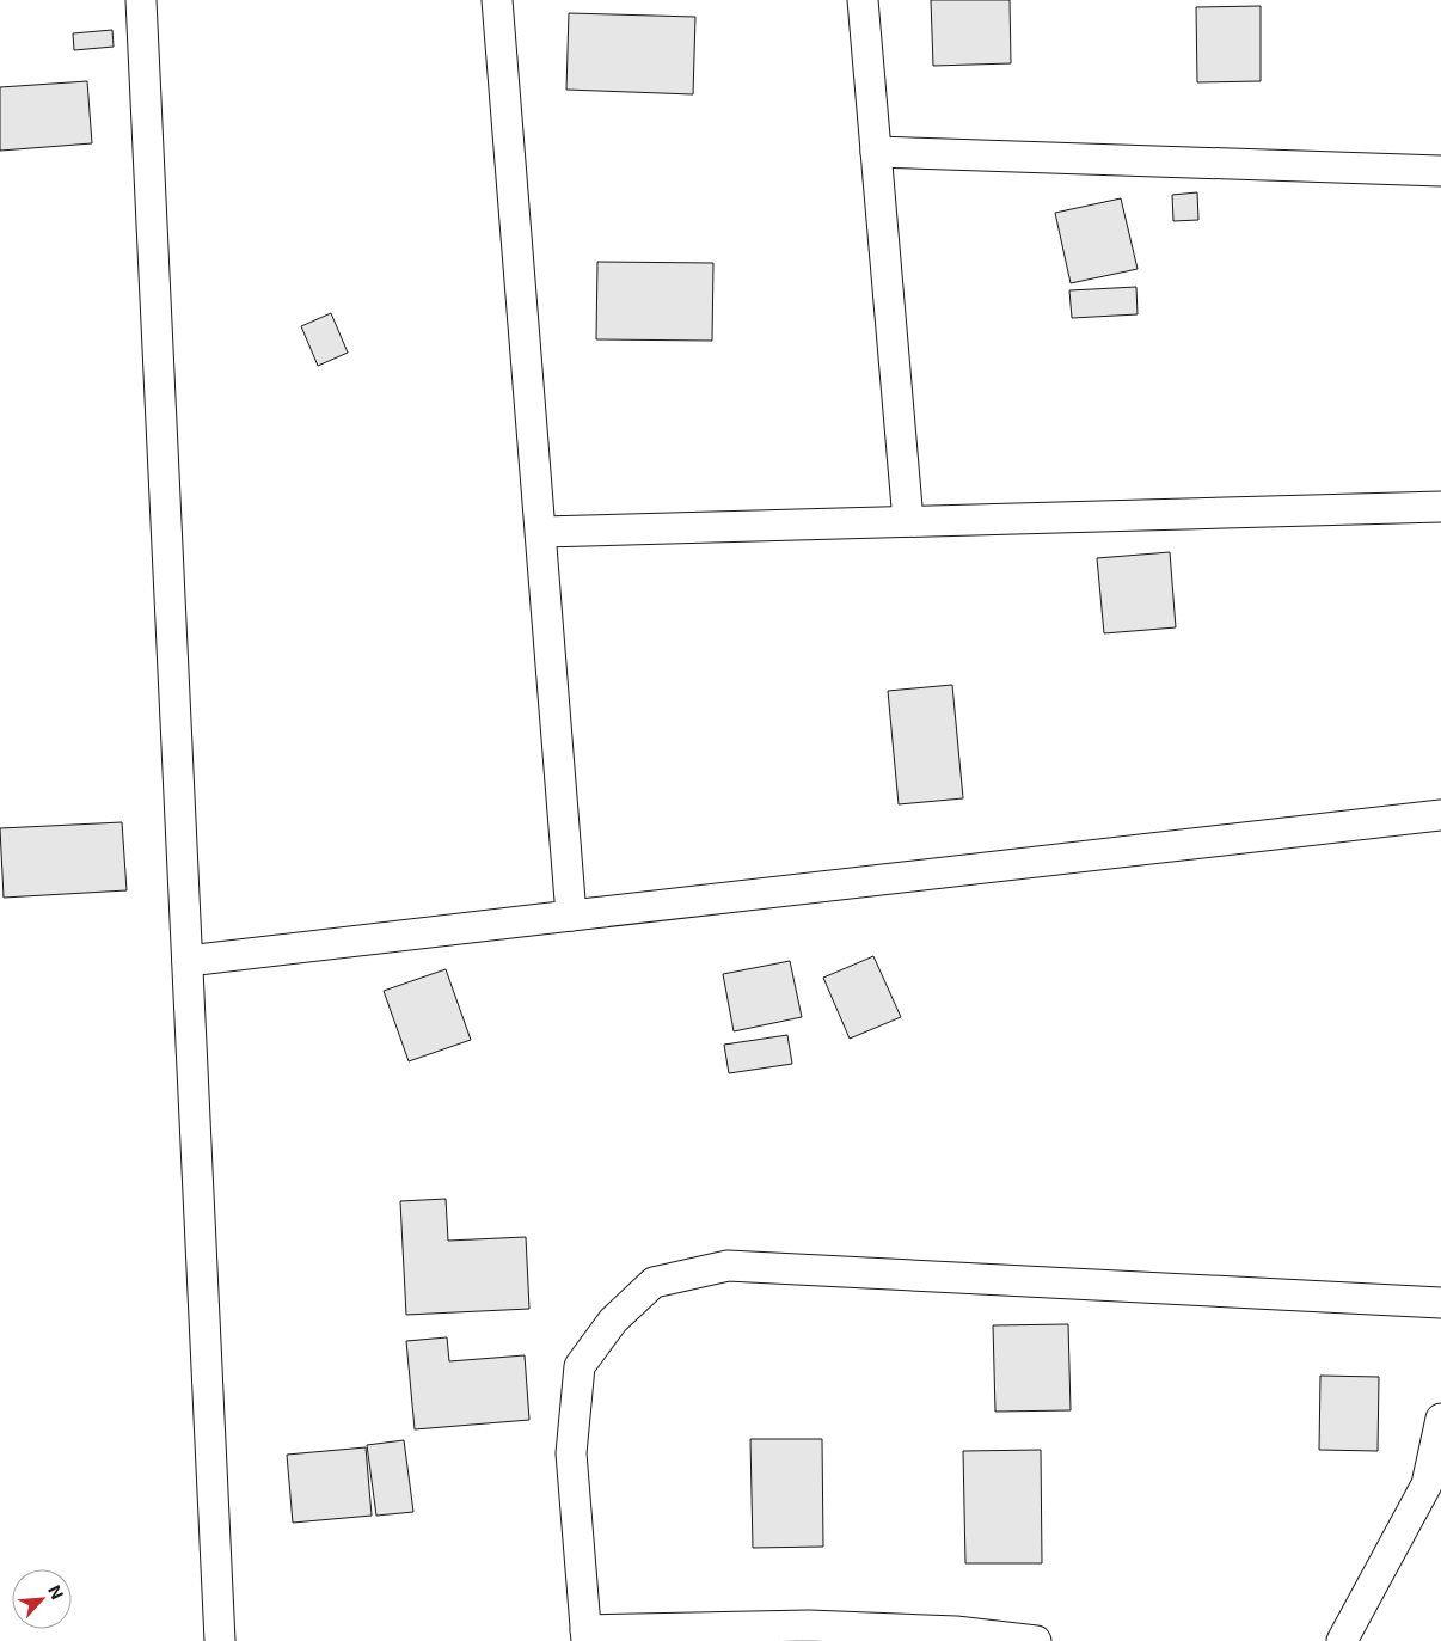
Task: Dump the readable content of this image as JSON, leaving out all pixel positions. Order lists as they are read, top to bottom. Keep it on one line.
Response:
{"north":"top right"}
